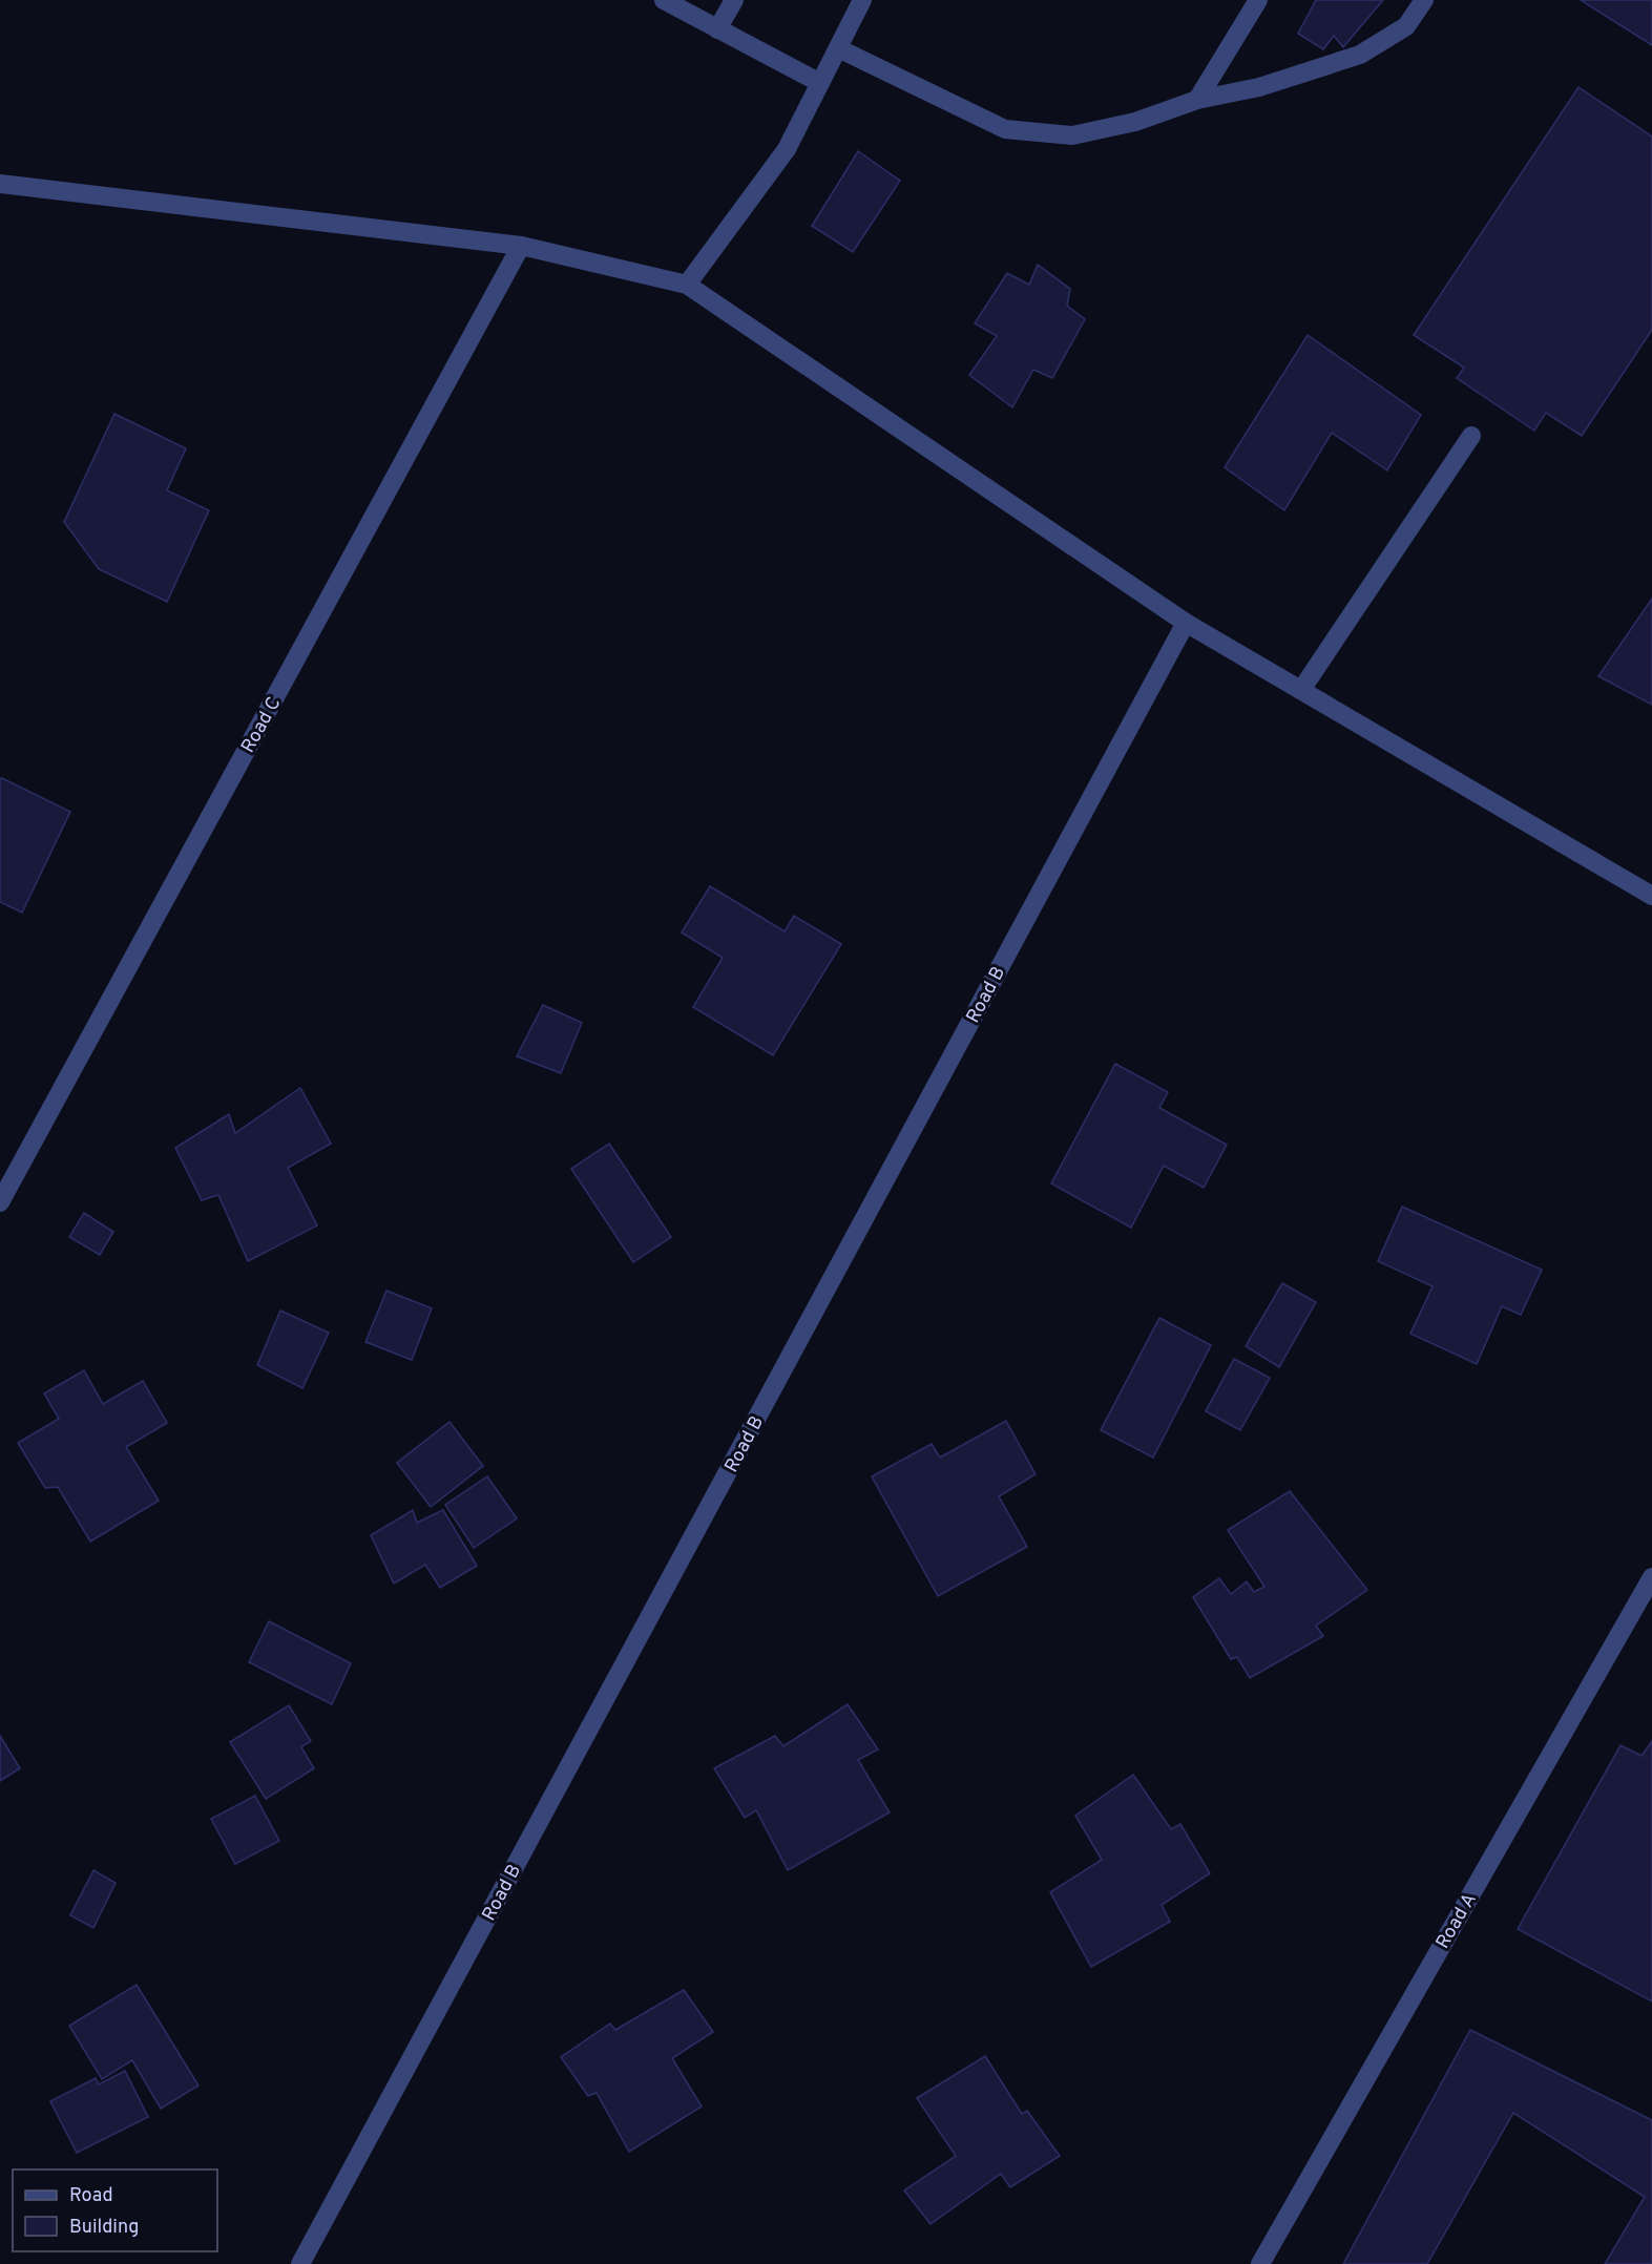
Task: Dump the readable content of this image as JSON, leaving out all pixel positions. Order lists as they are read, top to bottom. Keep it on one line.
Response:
{"streets":{"street":["Road C","Road B","Road A"]},"legend":["Road","Building"]}
